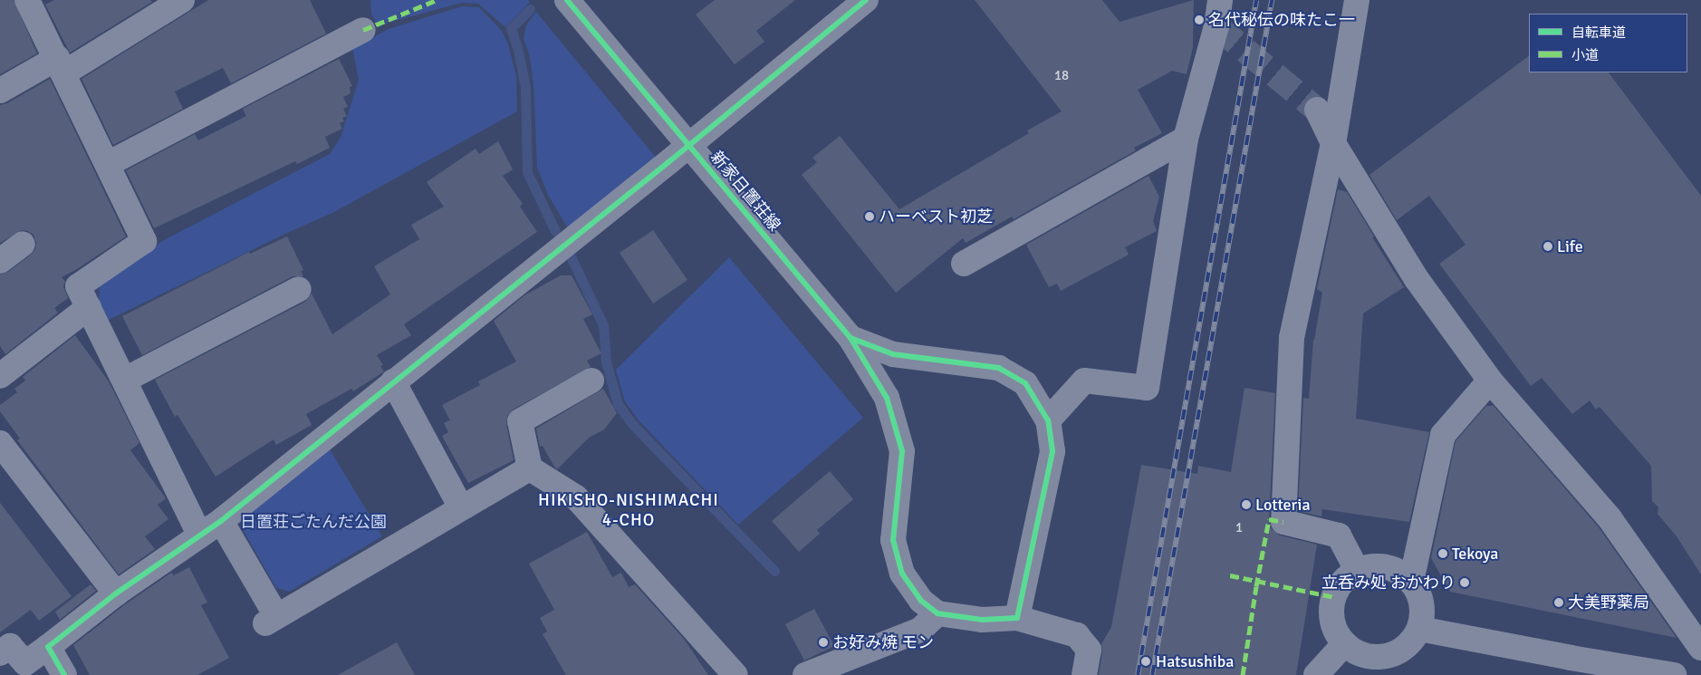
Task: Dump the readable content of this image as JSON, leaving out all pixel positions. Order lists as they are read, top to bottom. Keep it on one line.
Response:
{"streets":{"street":["新家日置荘線"]},"districts":["HIKISHO-NISHIMACHI 4-CHO"],"parks":["日置荘ごたんだ公園"],"places":["名代秘伝の味たこ一","ハーベスト初芝","Life","Lotteria","Tekoya","立呑み処 おかわり","大美野薬局","お好み焼 モン","Hatsushiba"],"house_numbers":["18","1"],"legend":["自転車道","小道"]}
